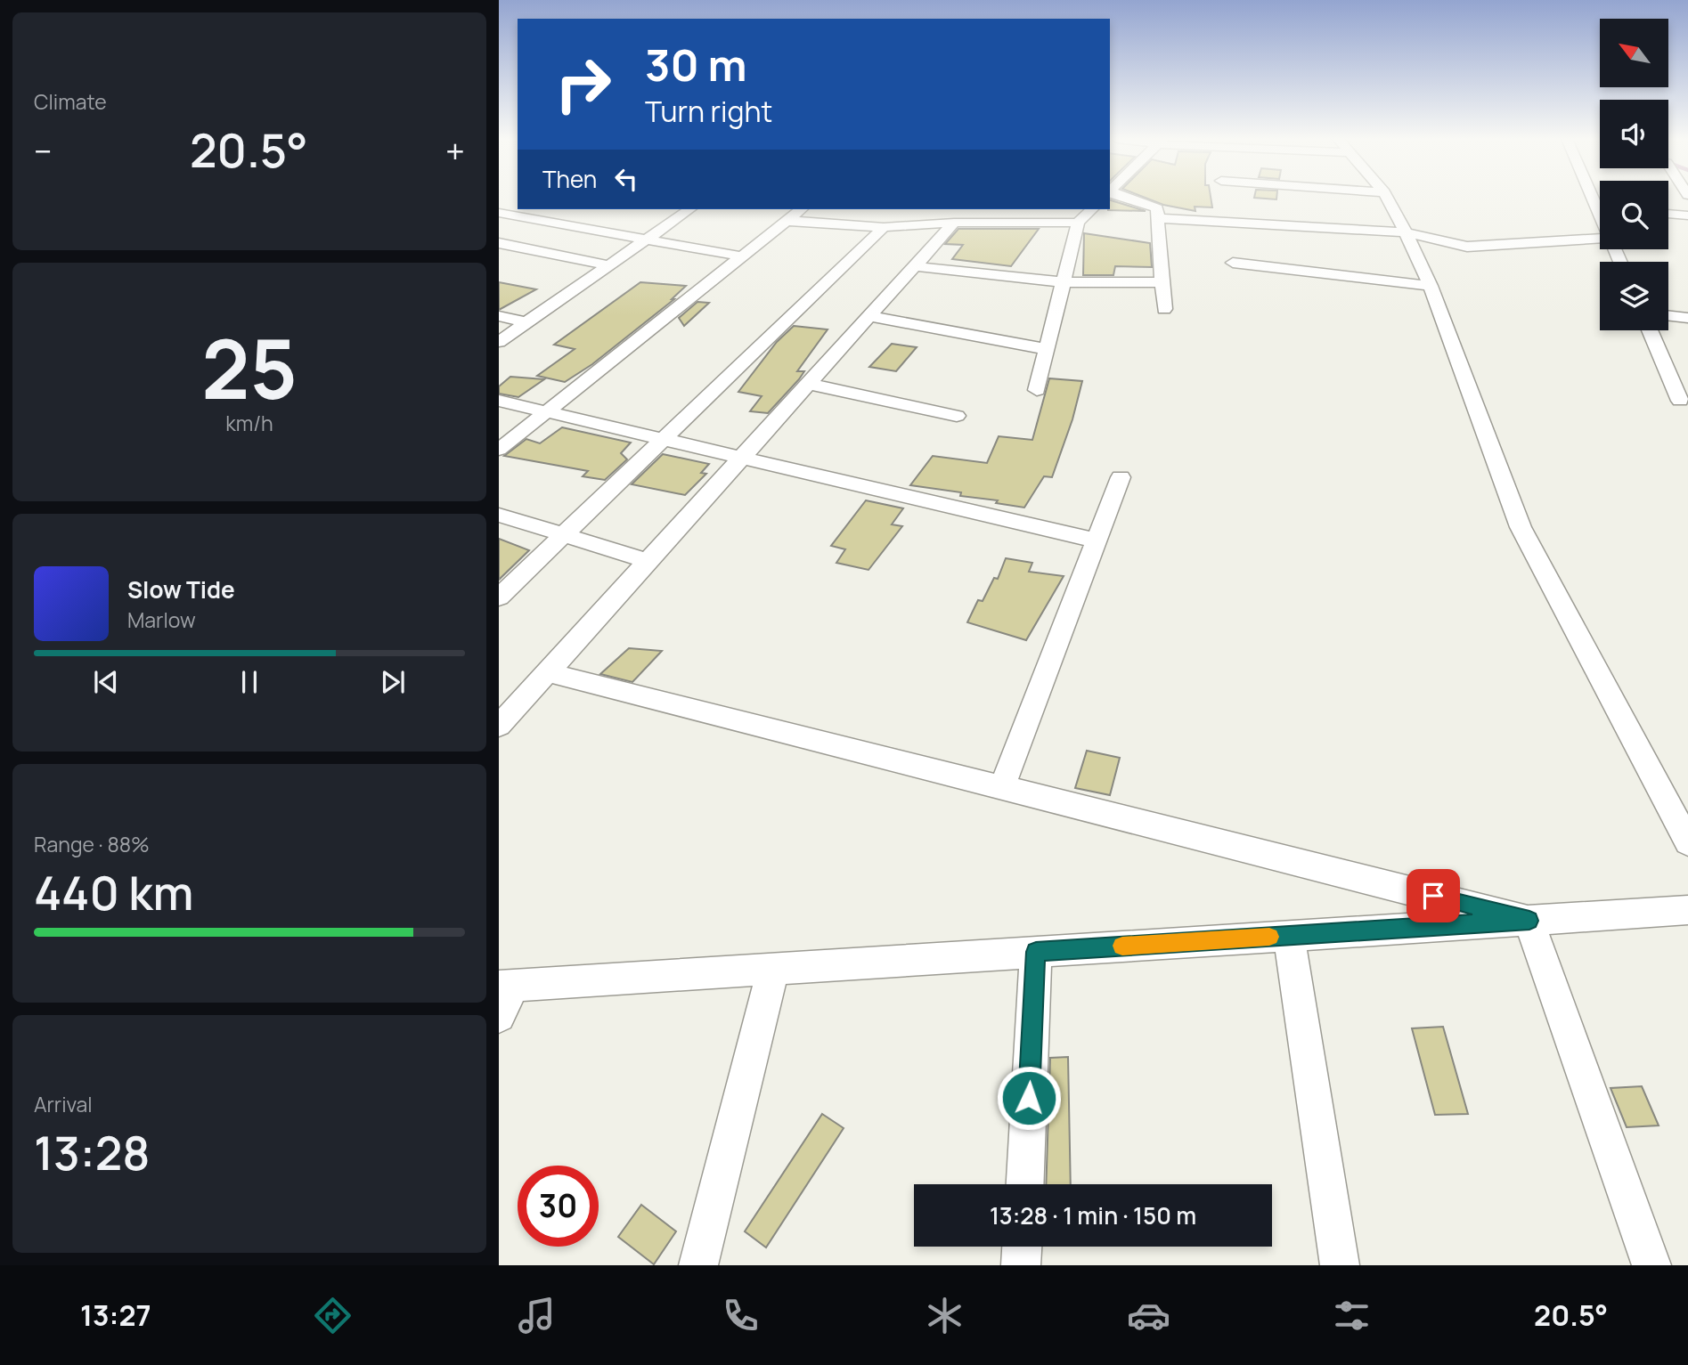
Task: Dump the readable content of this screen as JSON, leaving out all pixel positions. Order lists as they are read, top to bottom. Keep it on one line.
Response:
{"north":"top left","page":{"tile":["Climate",["25","km/h"],["Range · 88%","440 km"],["Arrival","13:28"]],"turn":["30 m","Turn right"],"heat":["−","20.5°","+"],"then":"Then","song":["Slow Tide","Marlow"],"limit":"30","trip":"13:28 · 1 min · 150 m","tabs":["13:27","20.5°"]}}
